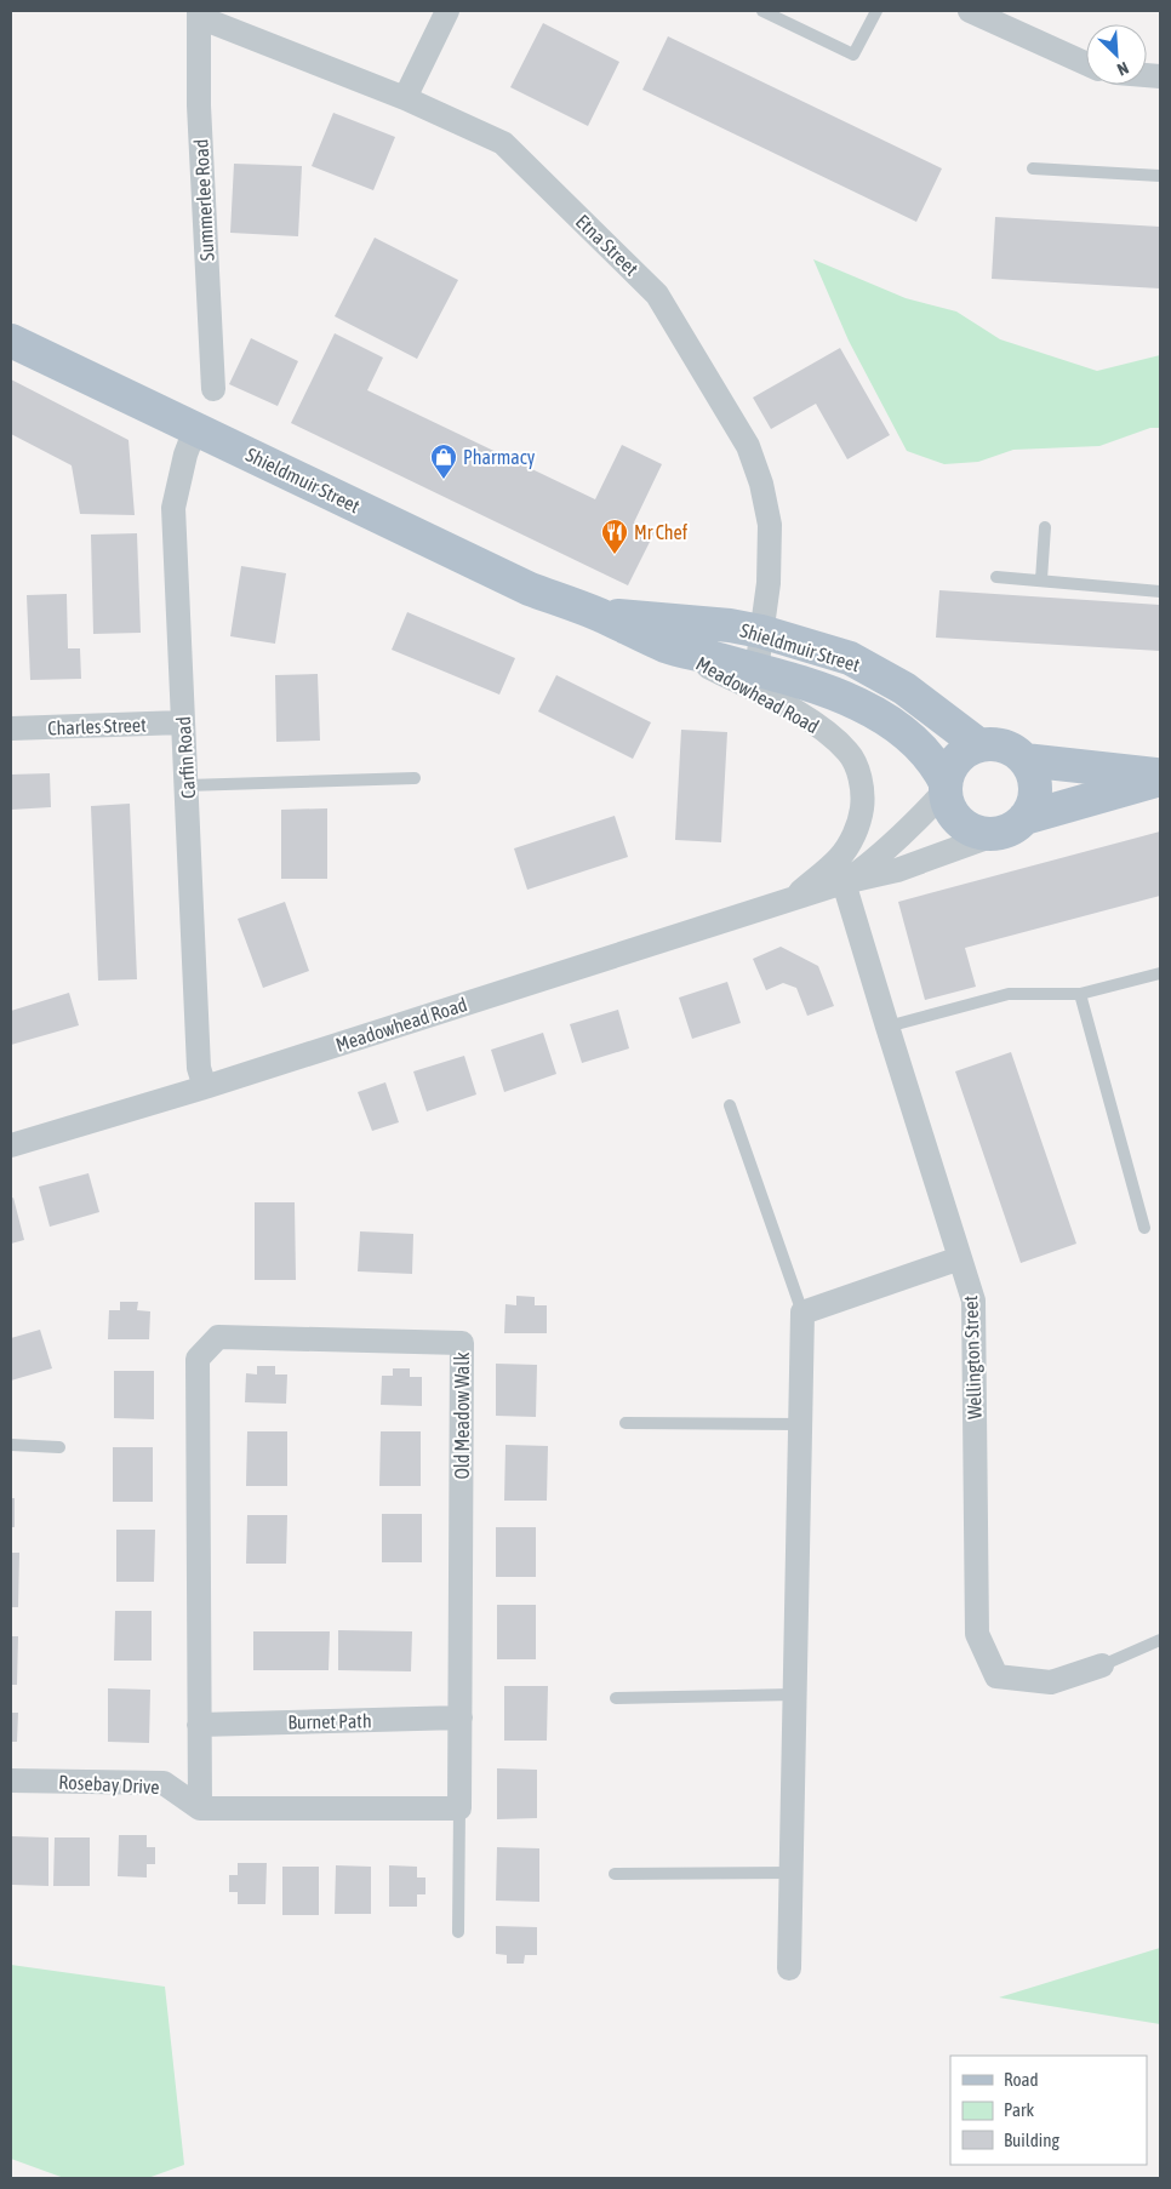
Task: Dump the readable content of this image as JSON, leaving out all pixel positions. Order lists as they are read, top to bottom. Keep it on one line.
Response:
{"streets":{"main road":["Shieldmuir Street"],"street":["Summerlee Road","Etna Street","Meadowhead Road","Charles Street","Carfin Road","Wellington Street","Old Meadow Walk","Burnet Path","Rosebay Drive"]},"crossings":[["Summerlee Road","Etna Street"],["Etna Street","Shieldmuir Street"],["Shieldmuir Street","Meadowhead Road"],["Shieldmuir Street","Carfin Road"],["Meadowhead Road","Carfin Road"],["Meadowhead Road","Wellington Street"],["Charles Street","Carfin Road"],["Old Meadow Walk","Burnet Path"],["Old Meadow Walk","Rosebay Drive"]],"places":{"shop":["Pharmacy"],"restaurant":["Mr Chef"]},"legend":["Road","Park","Building"],"north":"bottom right"}
